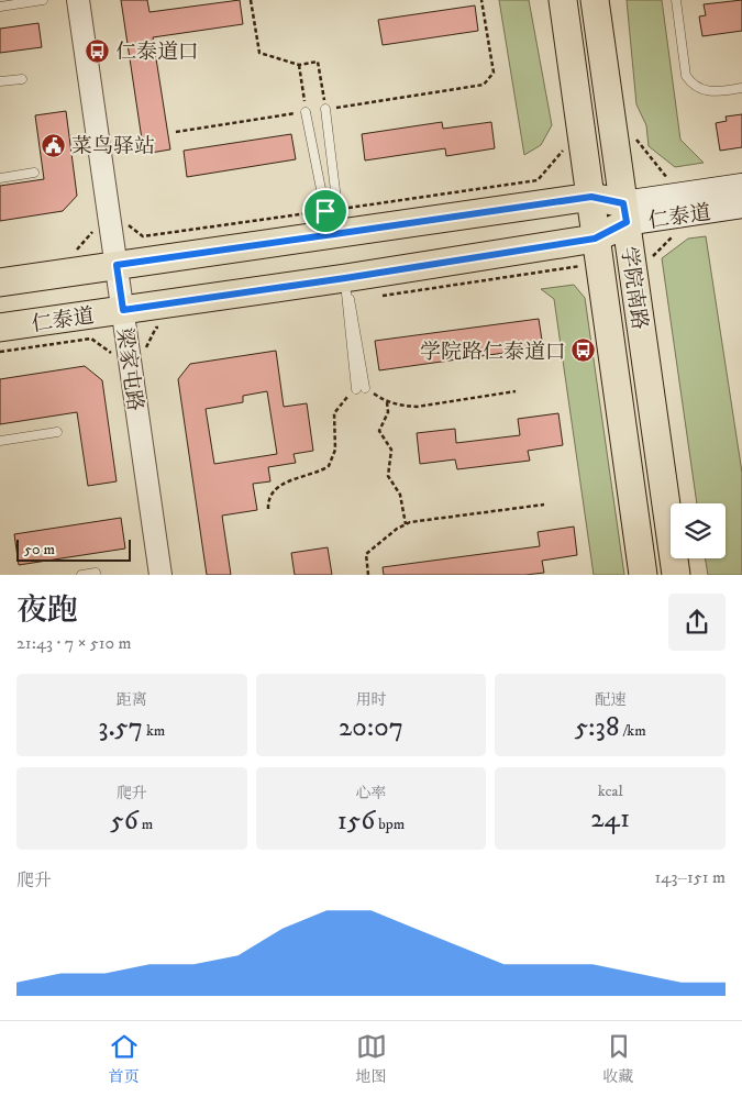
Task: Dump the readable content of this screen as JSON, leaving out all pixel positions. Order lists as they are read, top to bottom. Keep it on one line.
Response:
{"streets":{"main road":["仁泰道","学院南路"],"street":["梁家屯路"]},"crossings":[["仁泰道","学院南路"],["仁泰道","梁家屯路"]],"places":{"bus stop":["仁泰道口","学院路仁泰道口"],"public building":["菜鸟驿站"]},"scale_bar":"50 m","page":{"scale":"50 m","heading":["夜跑","21:43 · 7 × 510 m"],"stats":[["距离","3.57 km"],["用时","20:07"],["配速","5:38 /km"],["爬升","56 m"],["心率","156 bpm"],["kcal","241"]],"chart":["爬升","143–151 m"],"tabs":["首页","地图","收藏"]}}
